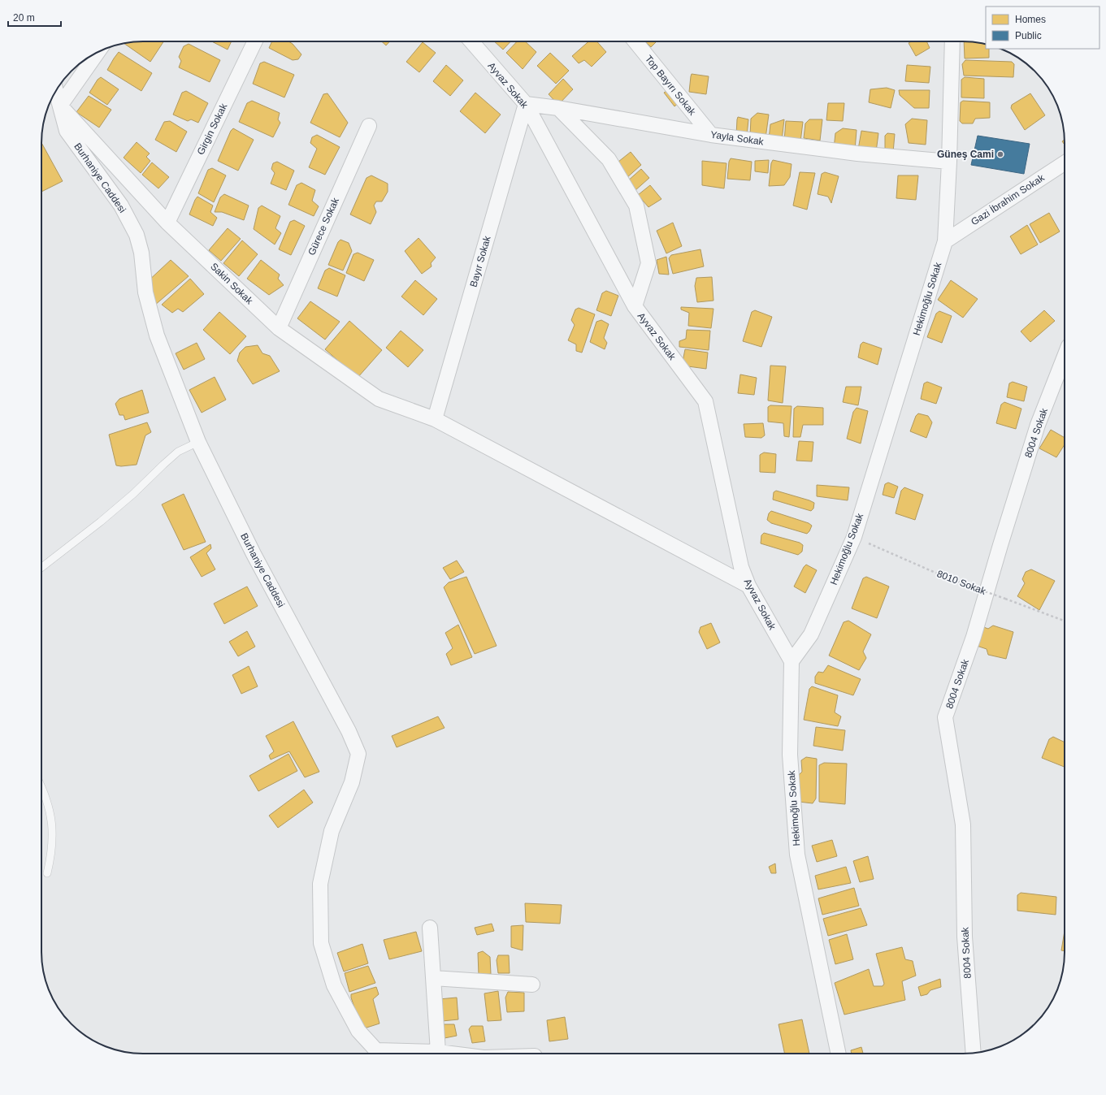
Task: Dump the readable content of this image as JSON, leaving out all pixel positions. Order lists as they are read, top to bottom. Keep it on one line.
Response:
{"streets":{"street":["Ayvaz Sokak","Top Bayırı Sokak","Girgin Sokak","Yayla Sokak","Burhaniye Caddesi","Gazi İbrahim Sokak","Gürece Sokak","Bayır Sokak","Sakin Sokak","Hekimoğlu Sokak","8004 Sokak"],"path":["8010 Sokak"]},"crossings":[["Ayvaz Sokak","Yayla Sokak"],["Ayvaz Sokak","Bayır Sokak"],["Ayvaz Sokak","Sakin Sokak"],["Ayvaz Sokak","Hekimoğlu Sokak"],["Top Bayırı Sokak","Yayla Sokak"],["Girgin Sokak","Sakin Sokak"],["Yayla Sokak","Bayır Sokak"],["Yayla Sokak","Hekimoğlu Sokak"],["Burhaniye Caddesi","Sakin Sokak"],["Gazi İbrahim Sokak","Hekimoğlu Sokak"],["Gürece Sokak","Sakin Sokak"],["Bayır Sokak","Sakin Sokak"],["Hekimoğlu Sokak","8010 Sokak"]],"places":["Güneş Cami"],"legend":["Homes","Public"],"scale_bar":"20 m"}
